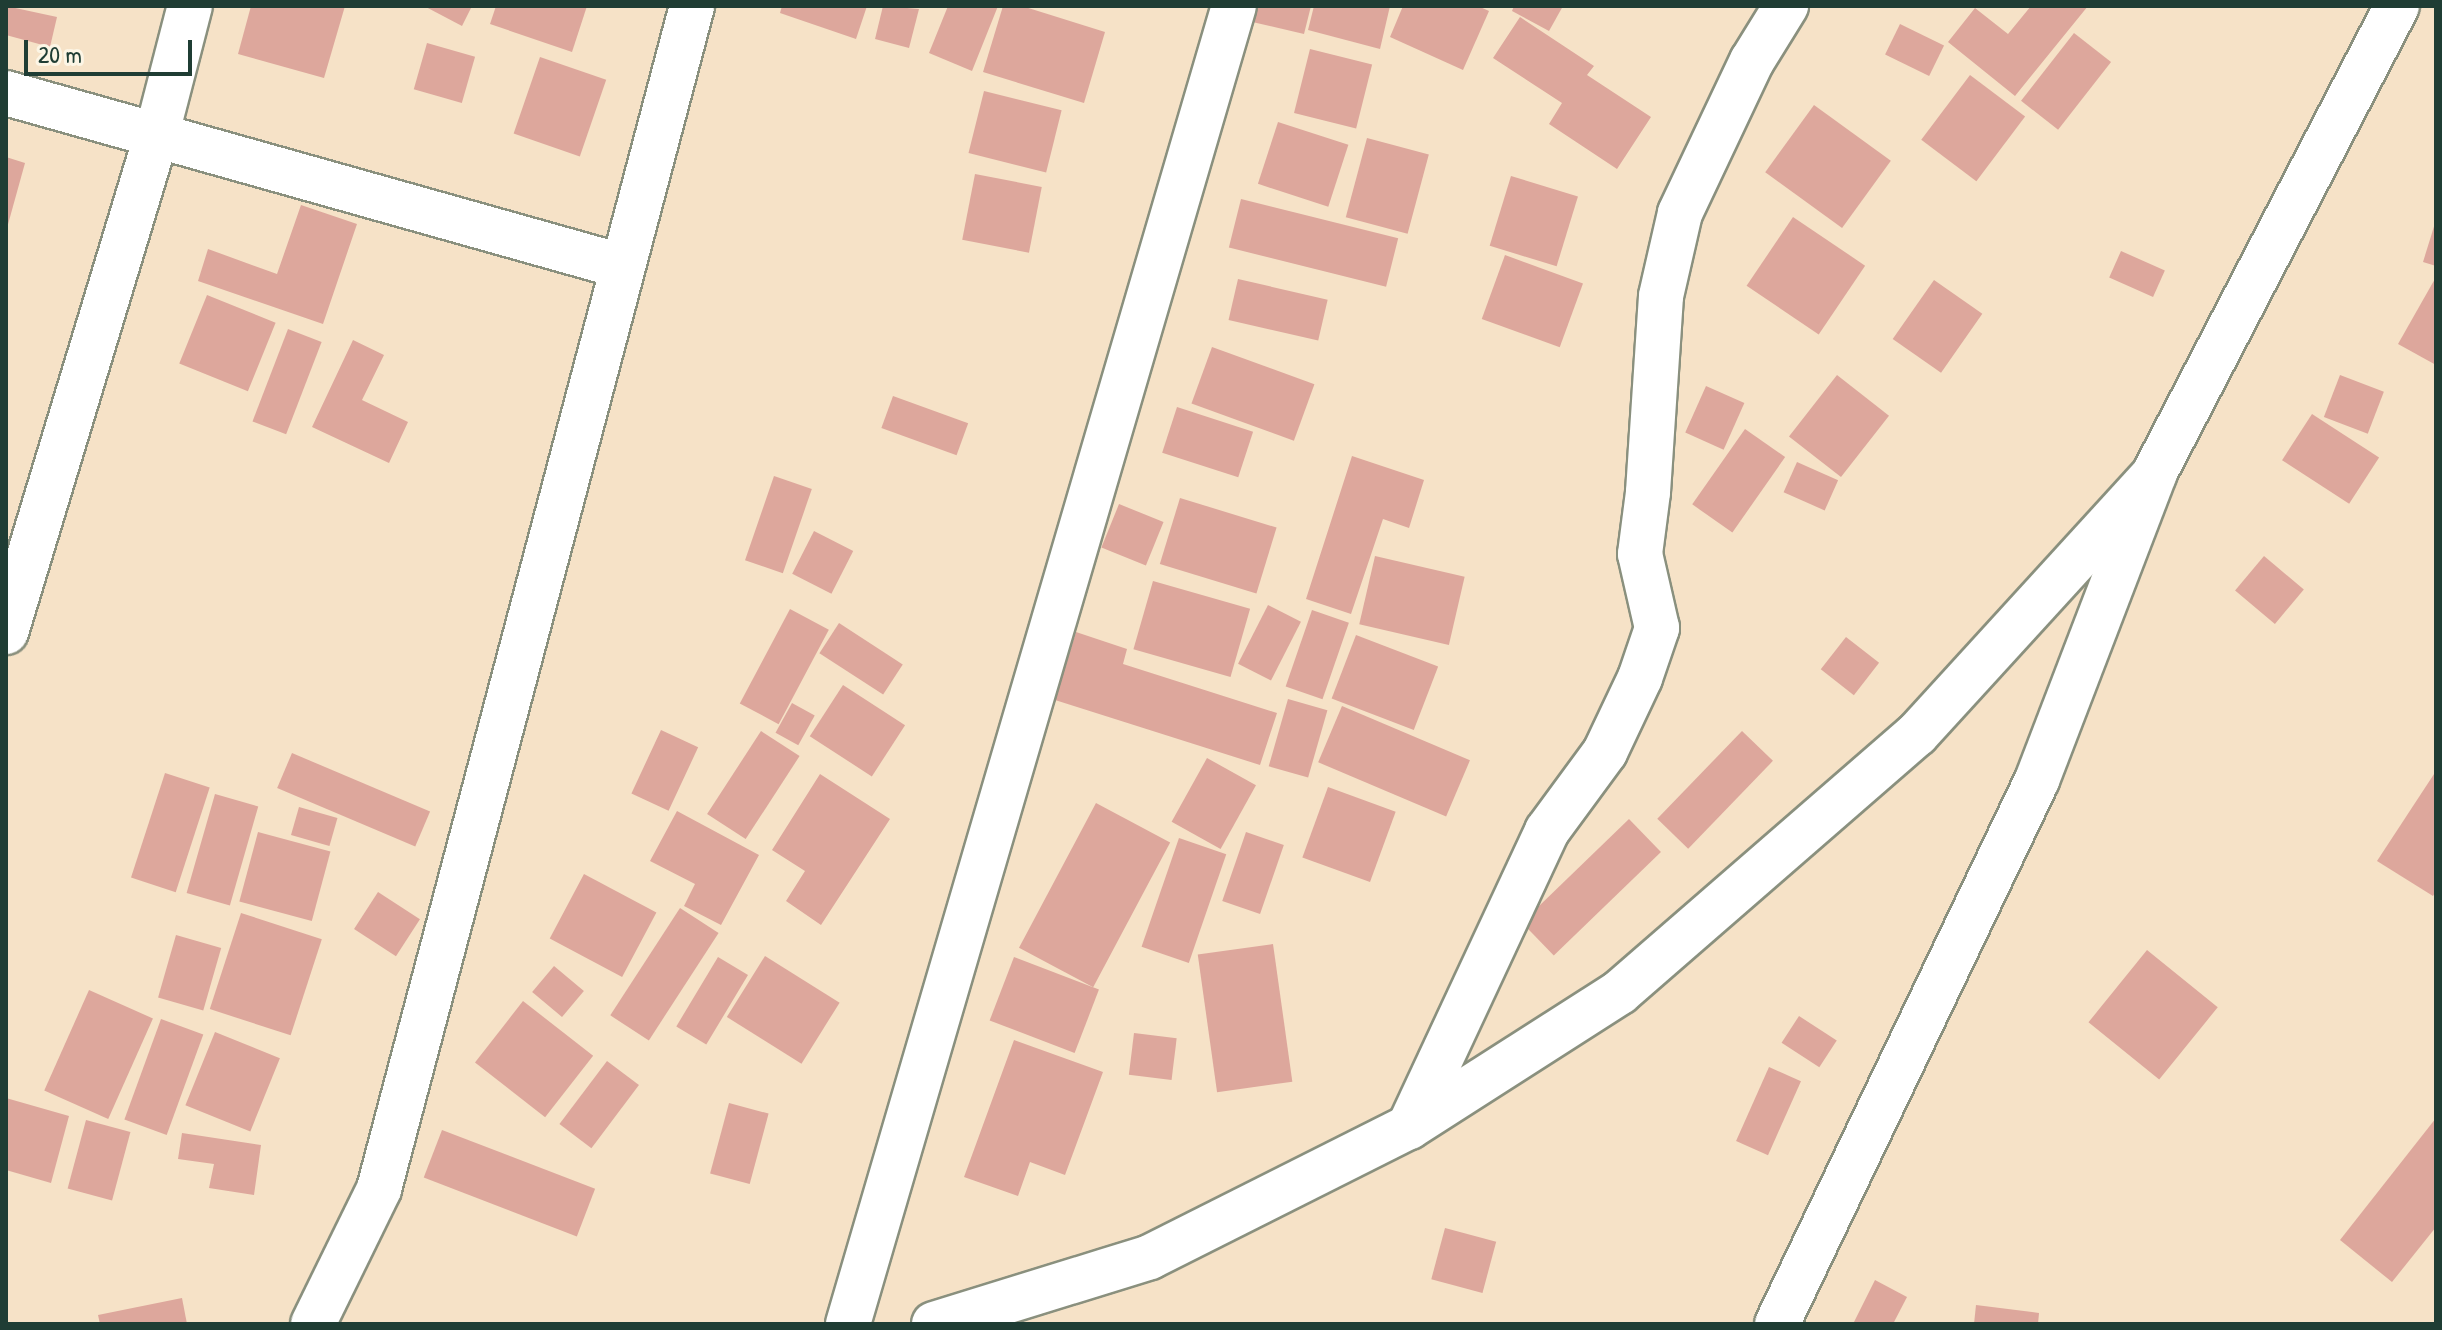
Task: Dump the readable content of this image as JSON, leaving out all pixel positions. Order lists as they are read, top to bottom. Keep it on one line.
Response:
{"scale_bar":"20 m"}
